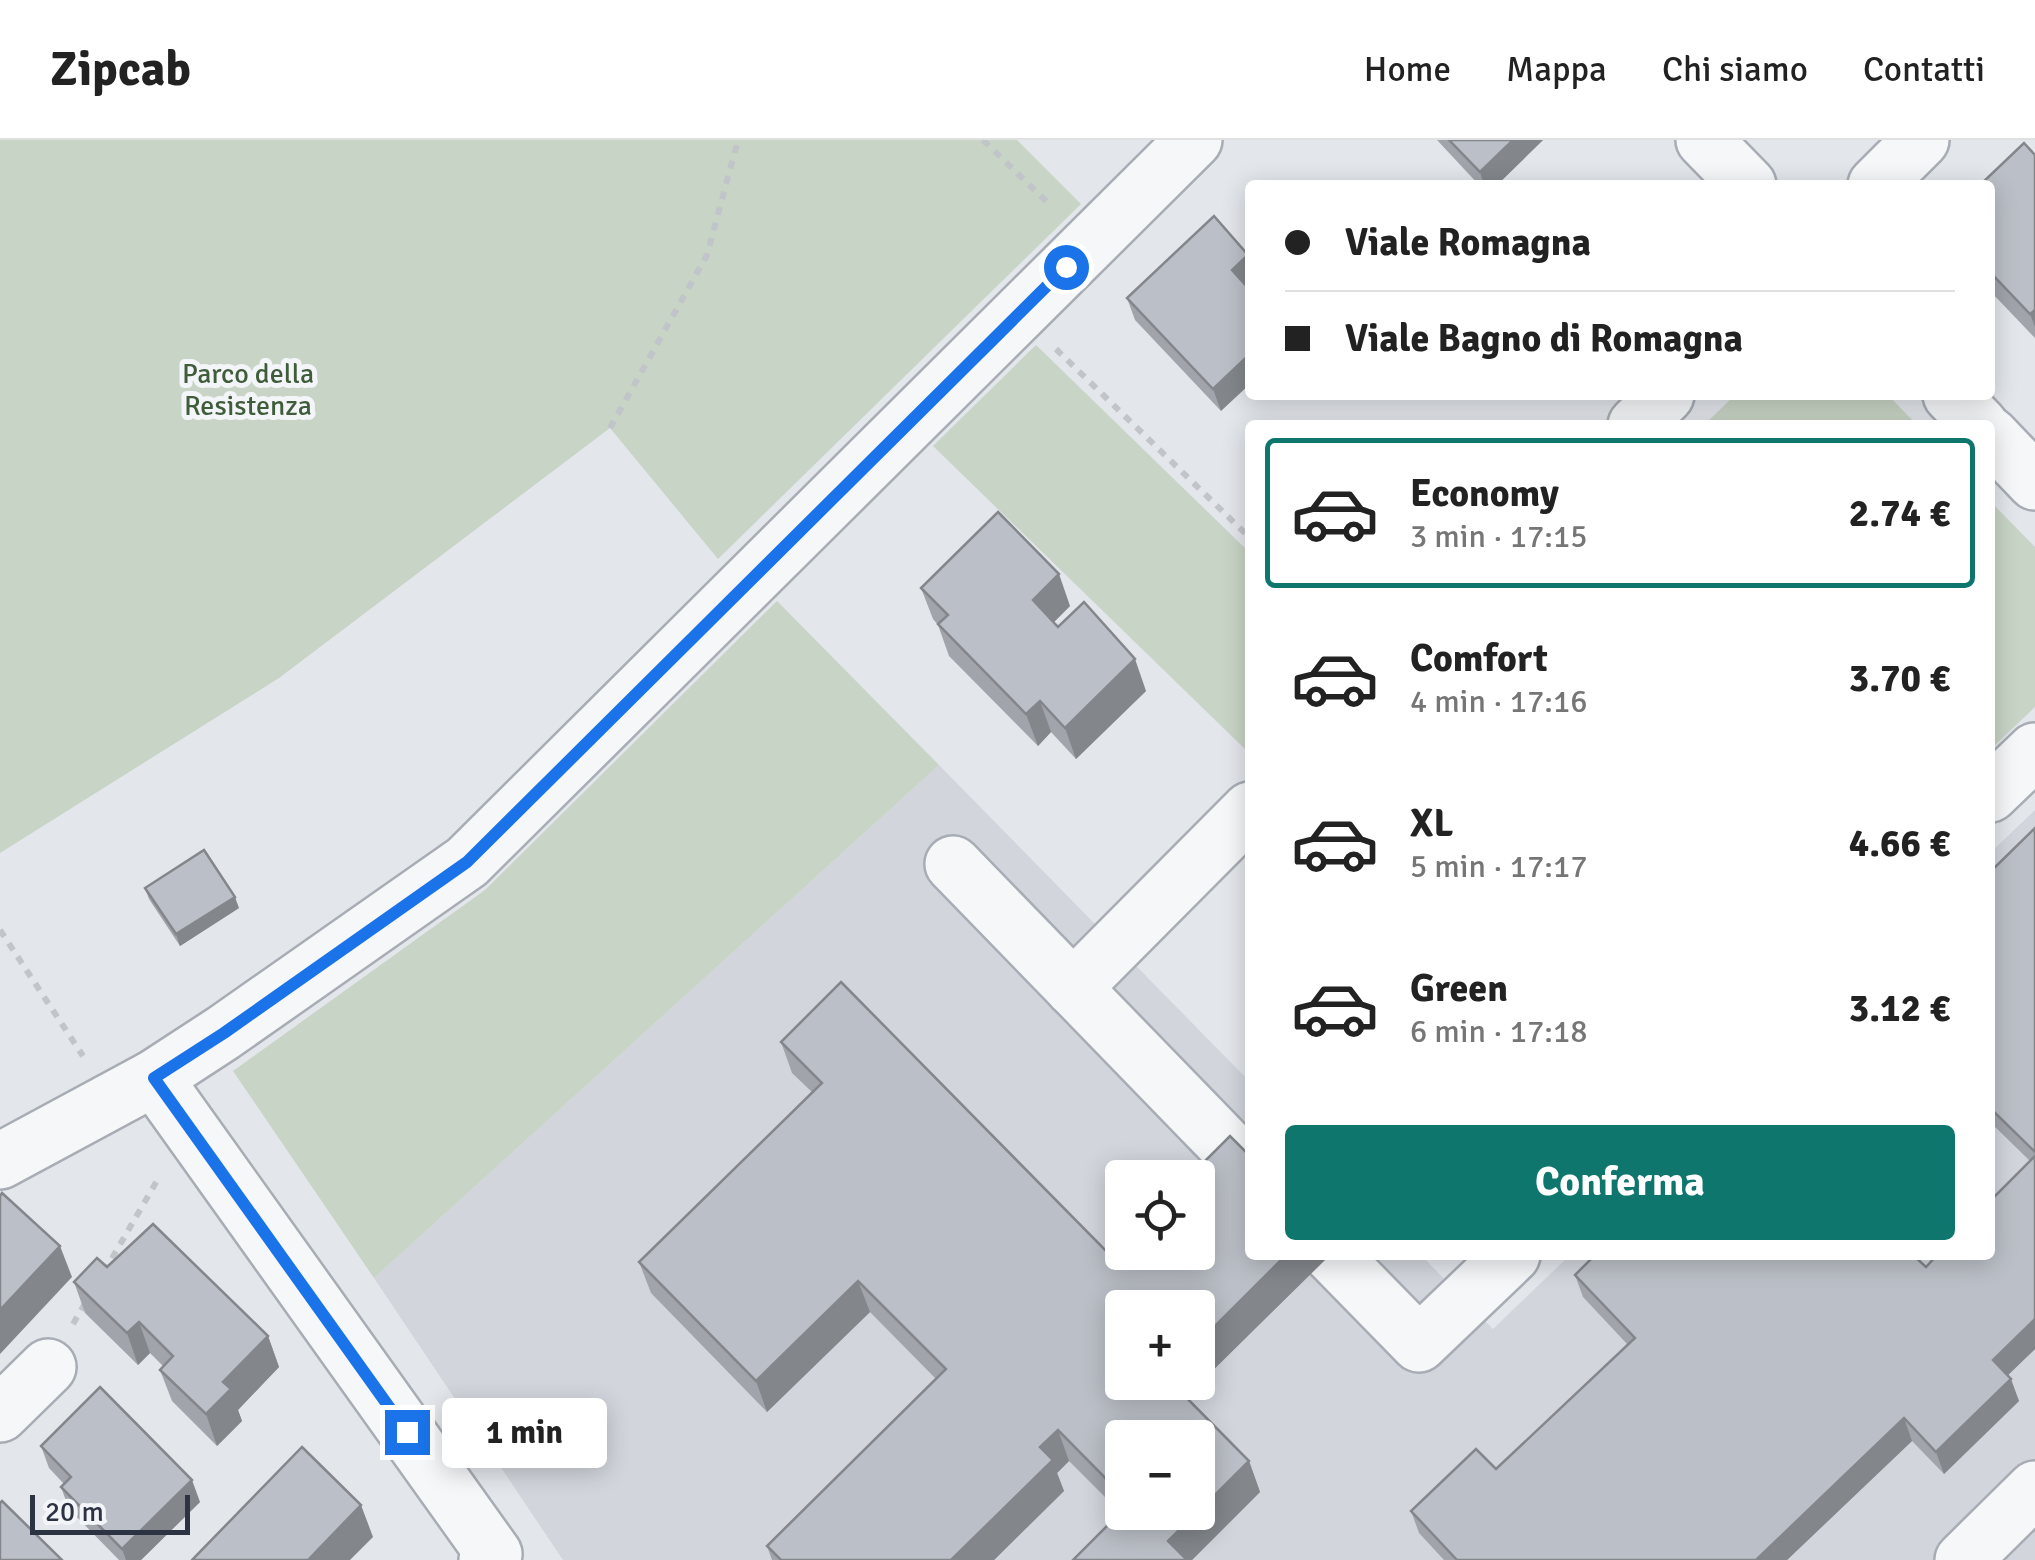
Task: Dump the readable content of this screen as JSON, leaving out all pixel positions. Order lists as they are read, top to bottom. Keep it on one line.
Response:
{"parks":["Parco della Resistenza"],"scale_bar":"20 m","page":{"header":"Zipcab","nav":["Home","Mappa","Chi siamo","Contatti"],"banner":["Viale Romagna","Viale Bagno di Romagna"],"list":[{"name":"Economy","note":"3 min · 17:15","value":"2.74 €"},{"name":"Comfort","note":"4 min · 17:16","value":"3.70 €"},{"name":"XL","note":"5 min · 17:17","value":"4.66 €"},{"name":"Green","note":"6 min · 17:18","value":"3.12 €"}],"buttons":"Conferma","map_buttons":["+","−"],"bubble":"1 min","scale":"20 m"}}
